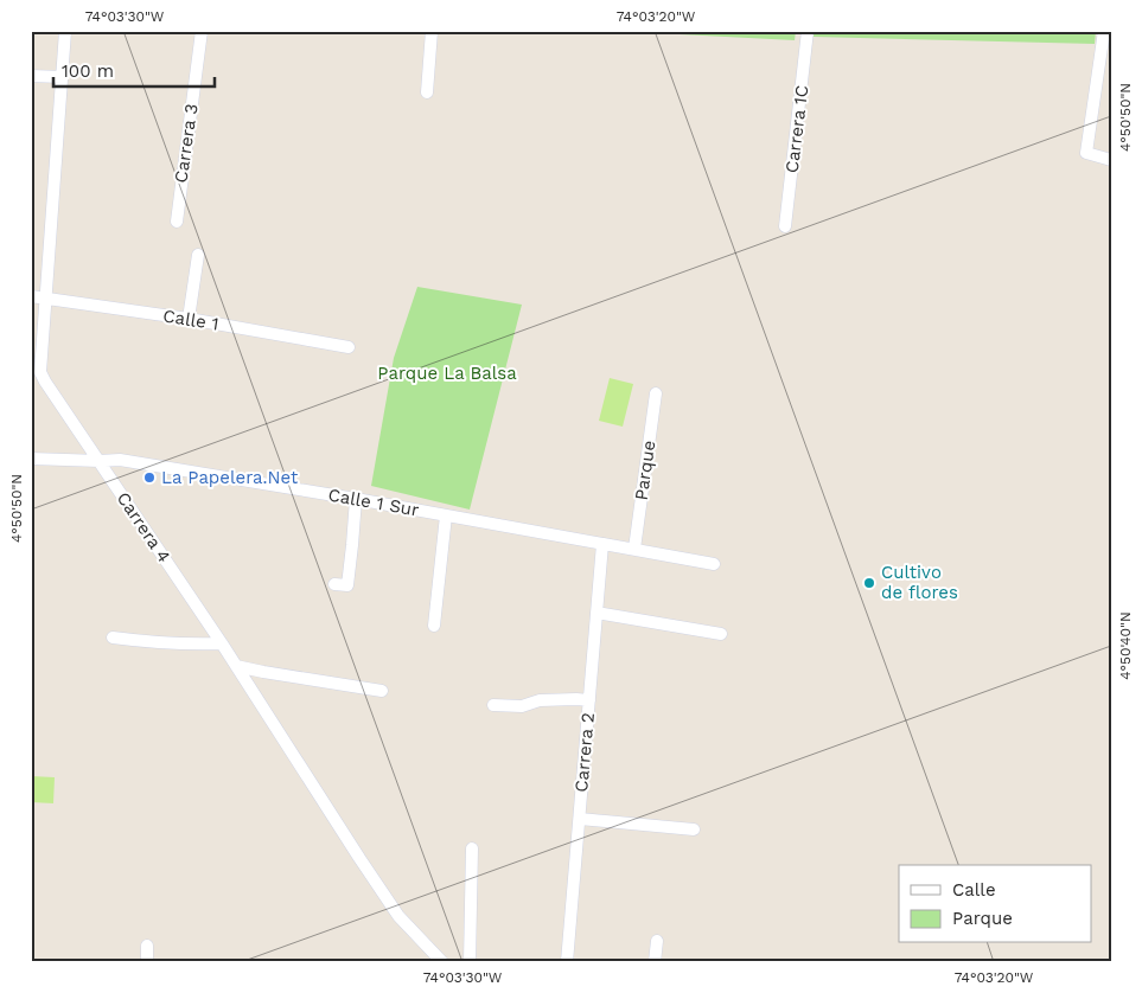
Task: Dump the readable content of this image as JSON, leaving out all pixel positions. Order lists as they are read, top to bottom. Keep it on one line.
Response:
{"streets":{"street":["Carrera 1C","Carrera 3","Calle 1","Parque","Calle 1 Sur","Carrera 4","Carrera 2"]},"crossings":[["Calle 1","Carrera 4"],["Parque","Calle 1 Sur"],["Calle 1 Sur","Carrera 4"],["Calle 1 Sur","Carrera 2"]],"parks":["Parque La Balsa"],"places":["La Papelera.Net","Cultivo de flores"],"legend":["Calle","Parque"],"scale_bar":"100 m","coordinates":["74°03'30\"W","74°03'20\"W","4°50'50\"N","4°50'40\"N"]}
